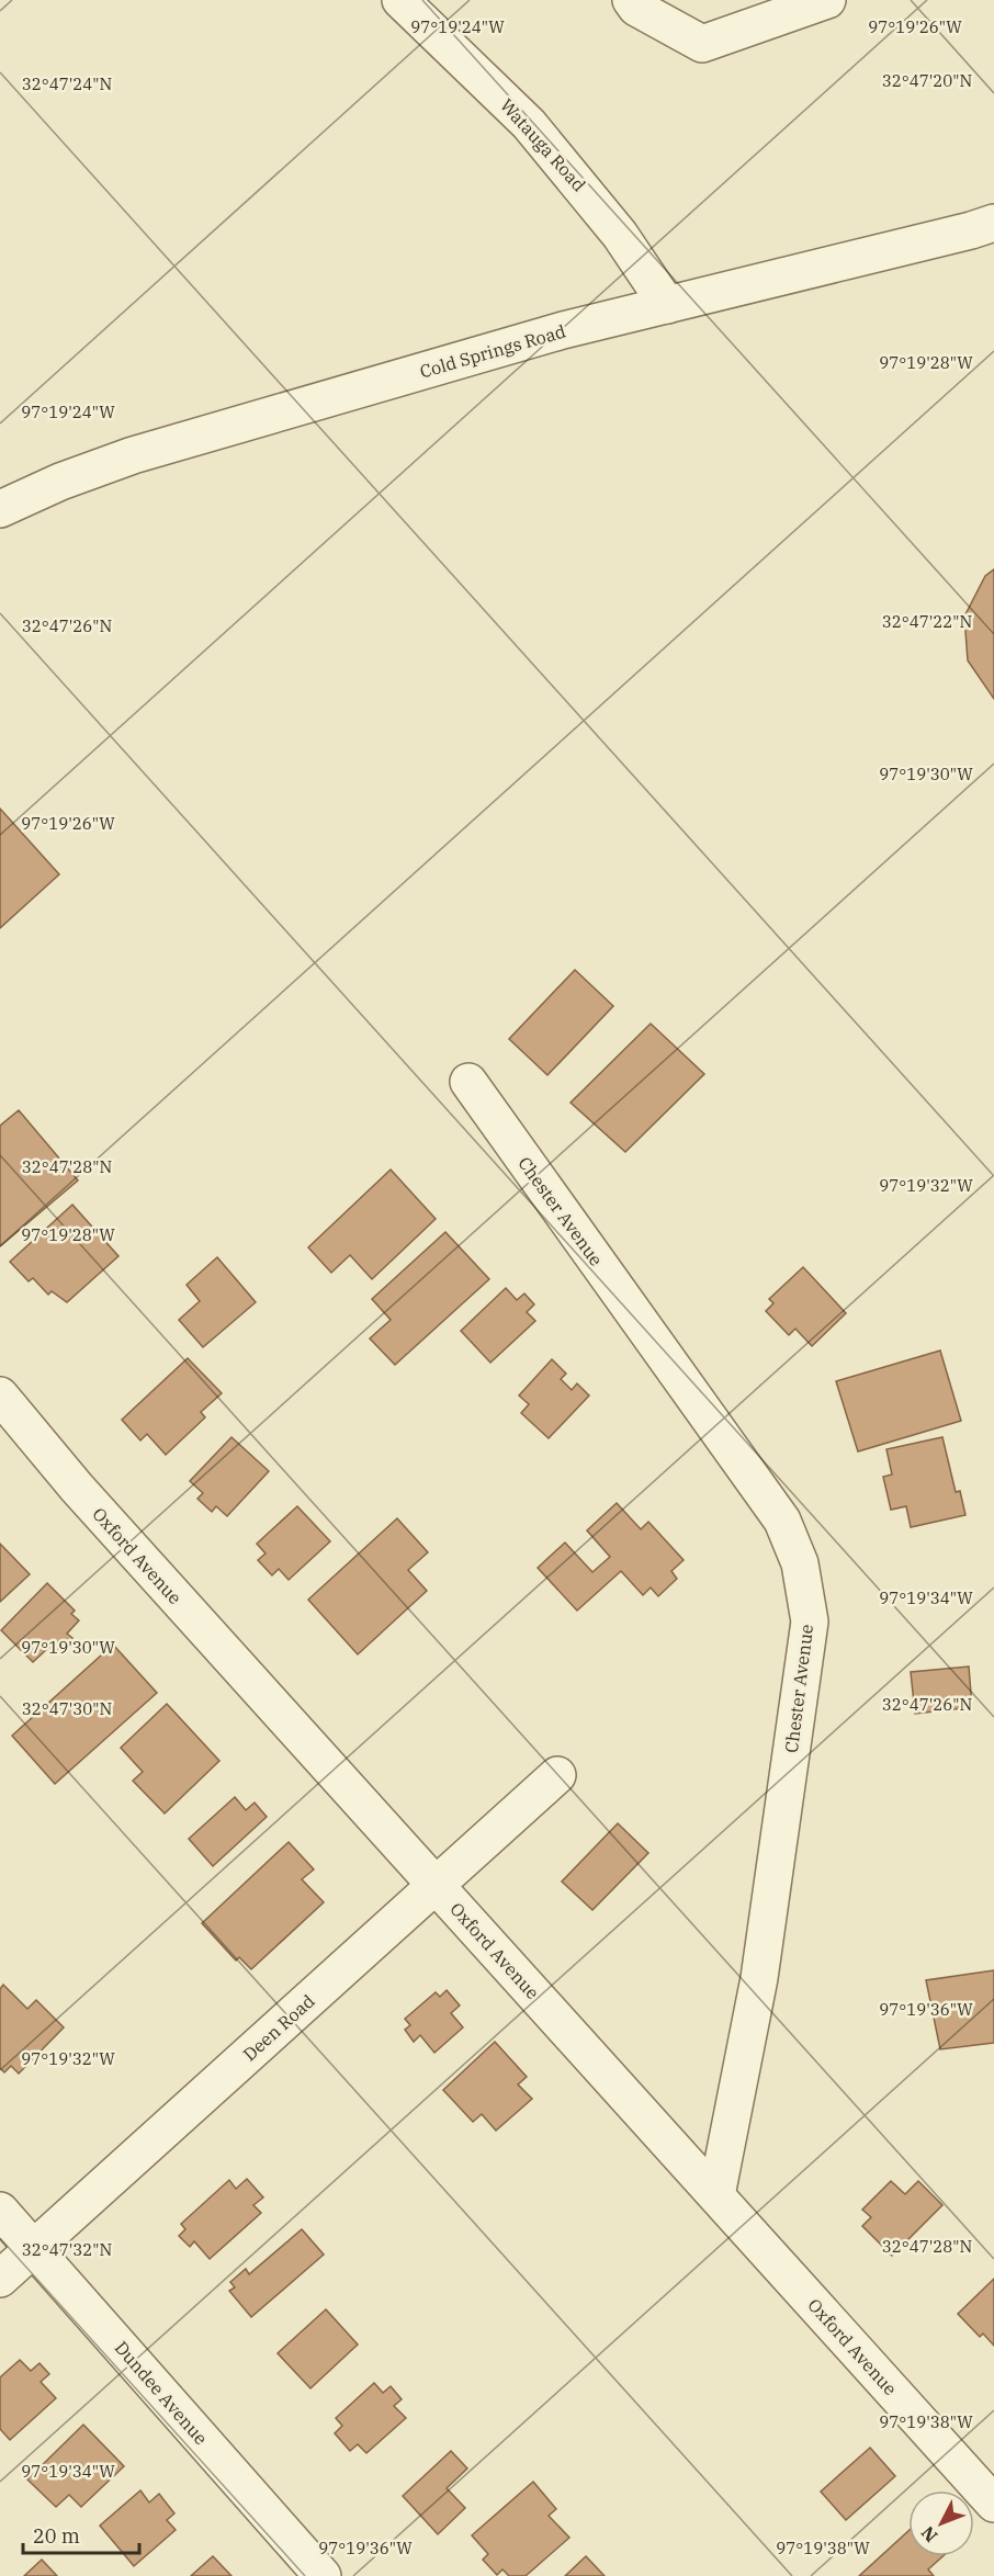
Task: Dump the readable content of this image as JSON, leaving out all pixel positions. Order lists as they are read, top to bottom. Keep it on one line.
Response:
{"streets":{"street":["Watauga Road","Cold Springs Road","Chester Avenue","Oxford Avenue","Deen Road","Dundee Avenue"]},"crossings":[["Watauga Road","Cold Springs Road"],["Chester Avenue","Oxford Avenue"],["Oxford Avenue","Deen Road"],["Deen Road","Dundee Avenue"]],"scale_bar":"20 m","north":"bottom left","coordinates":["97°19'24\"W","97°19'26\"W","32°47'20\"N","32°47'24\"N","97°19'28\"W","32°47'22\"N","32°47'26\"N","97°19'30\"W","32°47'28\"N","97°19'32\"W","97°19'34\"W","32°47'30\"N","97°19'36\"W","32°47'32\"N","97°19'38\"W"]}
